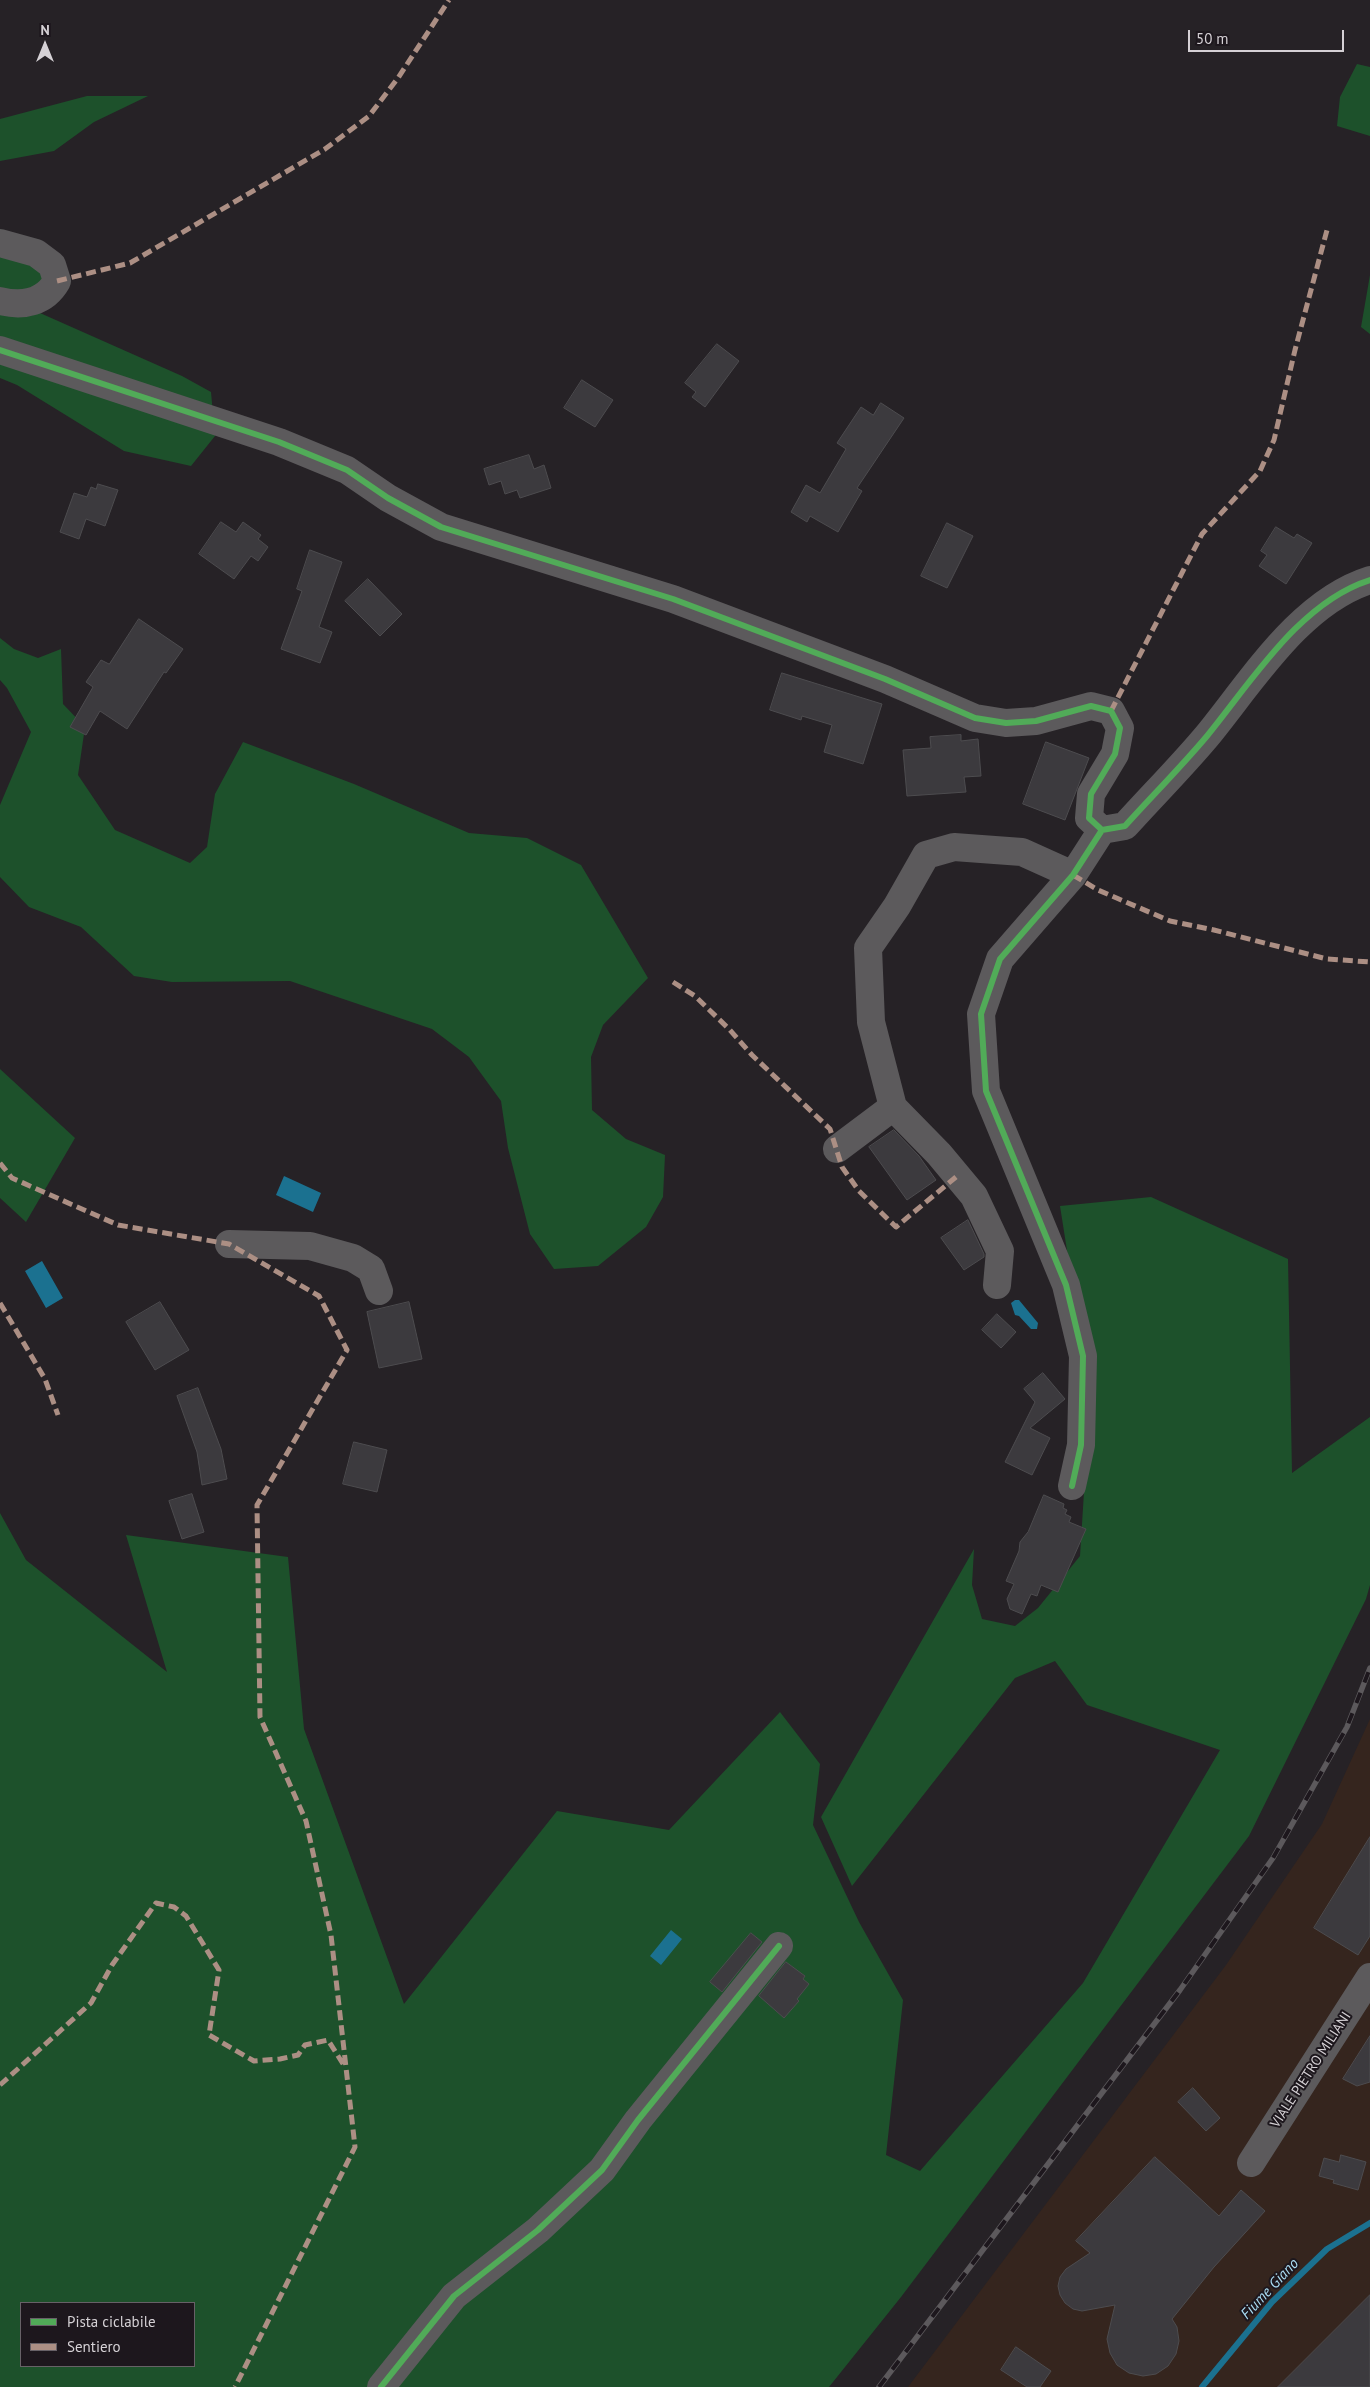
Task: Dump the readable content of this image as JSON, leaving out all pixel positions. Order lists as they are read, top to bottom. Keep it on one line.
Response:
{"streets":{"street":["VIALE PIETRO MILIANI"]},"water":["Fiume Giano"],"legend":["Pista ciclabile","Sentiero"],"scale_bar":"50 m","north":"top"}
